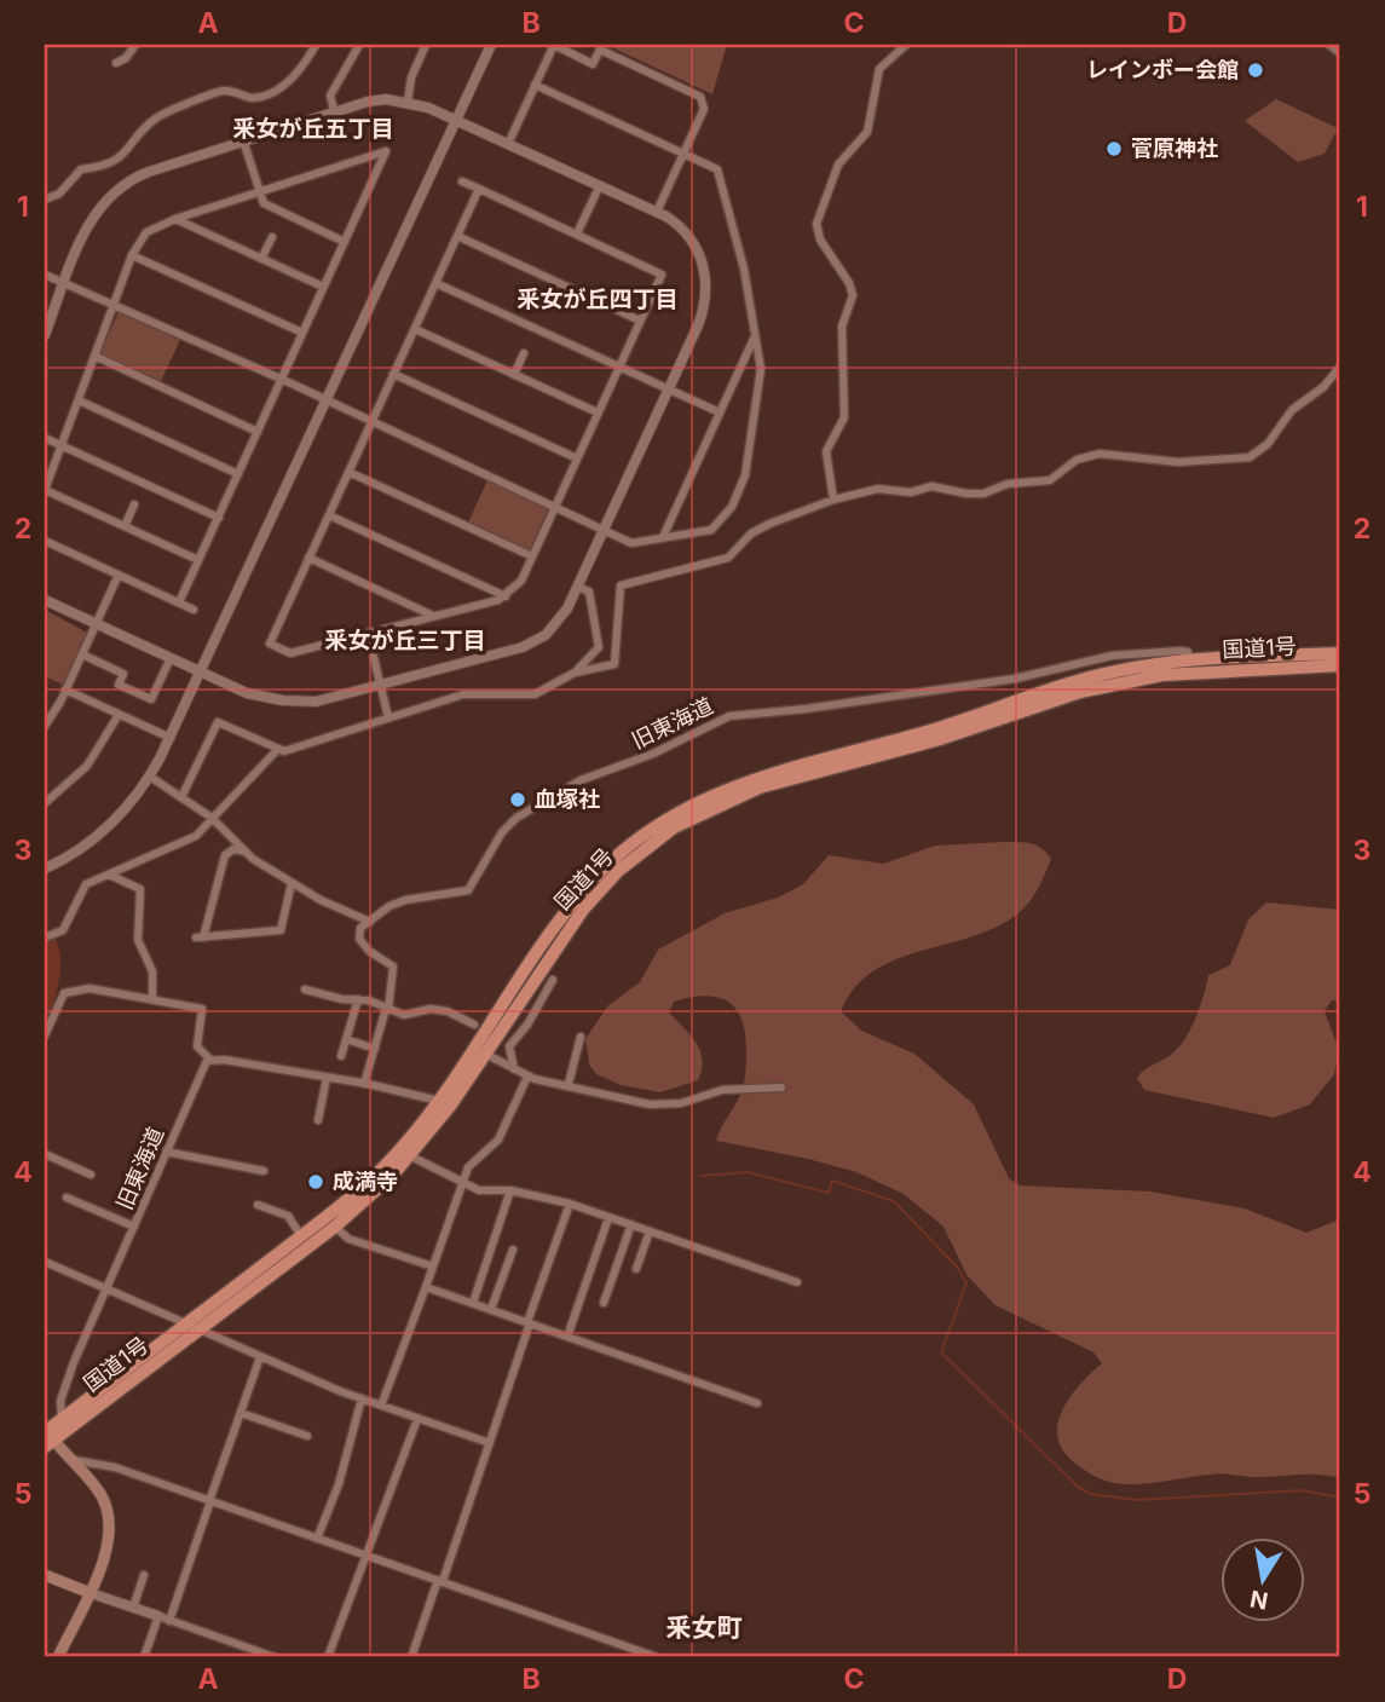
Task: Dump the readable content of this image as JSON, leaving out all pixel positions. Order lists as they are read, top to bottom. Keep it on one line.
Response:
{"streets":{"highway":["国道1号"],"street":["旧東海道"]},"crossings":[["国道1号","旧東海道"]],"districts":["釆女が丘五丁目","釆女が丘四丁目","釆女が丘三丁目","釆女町"],"places":["レインボー会館","菅原神社","血塚社","成満寺"],"north":"bottom","grid":{"columns":["A","B","C","D"],"rows":["1","2","3","4","5"]}}
